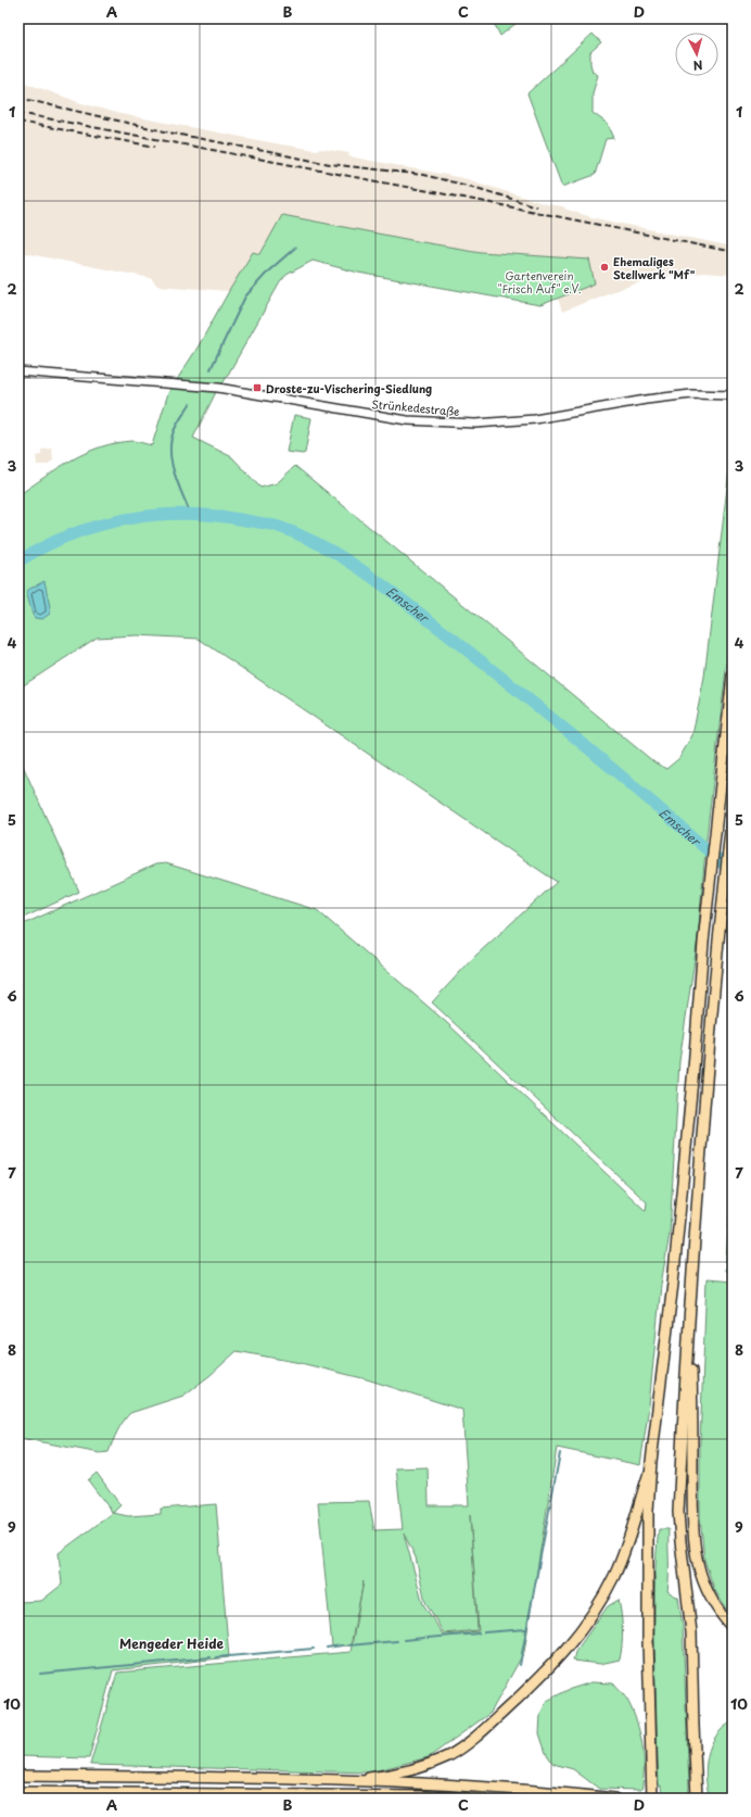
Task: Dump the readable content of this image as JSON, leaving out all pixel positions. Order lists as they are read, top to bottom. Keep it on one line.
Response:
{"streets":{"main road":["Strünkedestraße"]},"districts":["Mengeder Heide"],"water":["Emscher"],"parks":["Gartenverein \"Frisch Auf\" e.V."],"places":{"other":["Ehemaliges Stellwerk \"Mf\""],"transit":["Droste-zu-Vischering-Siedlung"]},"north":"bottom","grid":{"columns":["A","B","C","D"],"rows":["1","2","3","4","5","6","7","8","9","10"]}}
